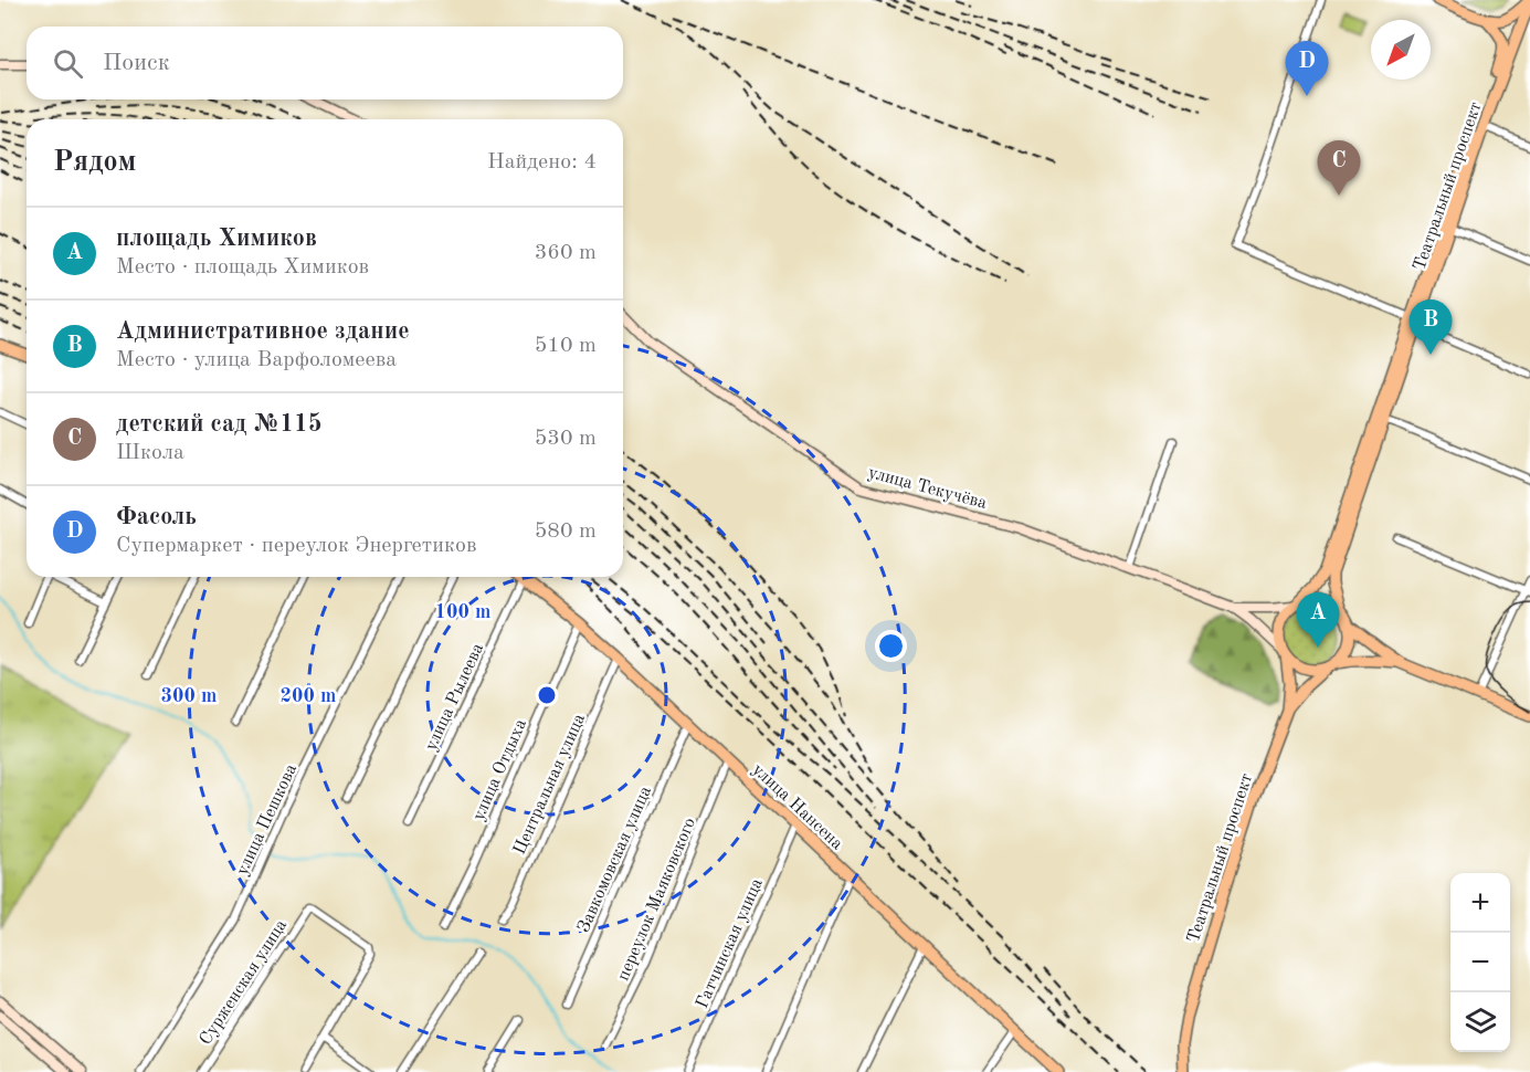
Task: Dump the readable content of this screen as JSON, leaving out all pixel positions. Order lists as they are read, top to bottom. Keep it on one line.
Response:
{"streets":{"main road":["Театральный проспект","улица Текучёва","улица Нансена"],"street":["улица Рылеева","улица Отдыха","Центральная улица","улица Пешкова","Завкомовская улица","переулок Маяковского","Гатчинская улица","Сурженская улица"]},"crossings":[["Театральный проспект","улица Текучёва"],["улица Рылеева","улица Нансена"],["улица Отдыха","улица Нансена"],["Центральная улица","улица Нансена"],["улица Нансена","Завкомовская улица"],["улица Нансена","переулок Маяковского"],["улица Нансена","Гатчинская улица"]],"north":"bottom left","page":{"search":"Поиск","pins":["D","C","B","A"],"heading":["Рядом","Найдено: 4"],"list":[{"mark":"A","name":"площадь Химиков","note":"Место · площадь Химиков","value":"360 m"},{"mark":"B","name":"Административное здание","note":"Место · улица Варфоломеева","value":"510 m"},{"mark":"C","name":"детский сад №115","note":"Школа","value":"530 m"},{"mark":"D","name":"Фасоль","note":"Супермаркет · переулок Энергетиков","value":"580 m"}],"map_buttons":["+","−"]},"rings":["100 m","300 m","200 m"]}
